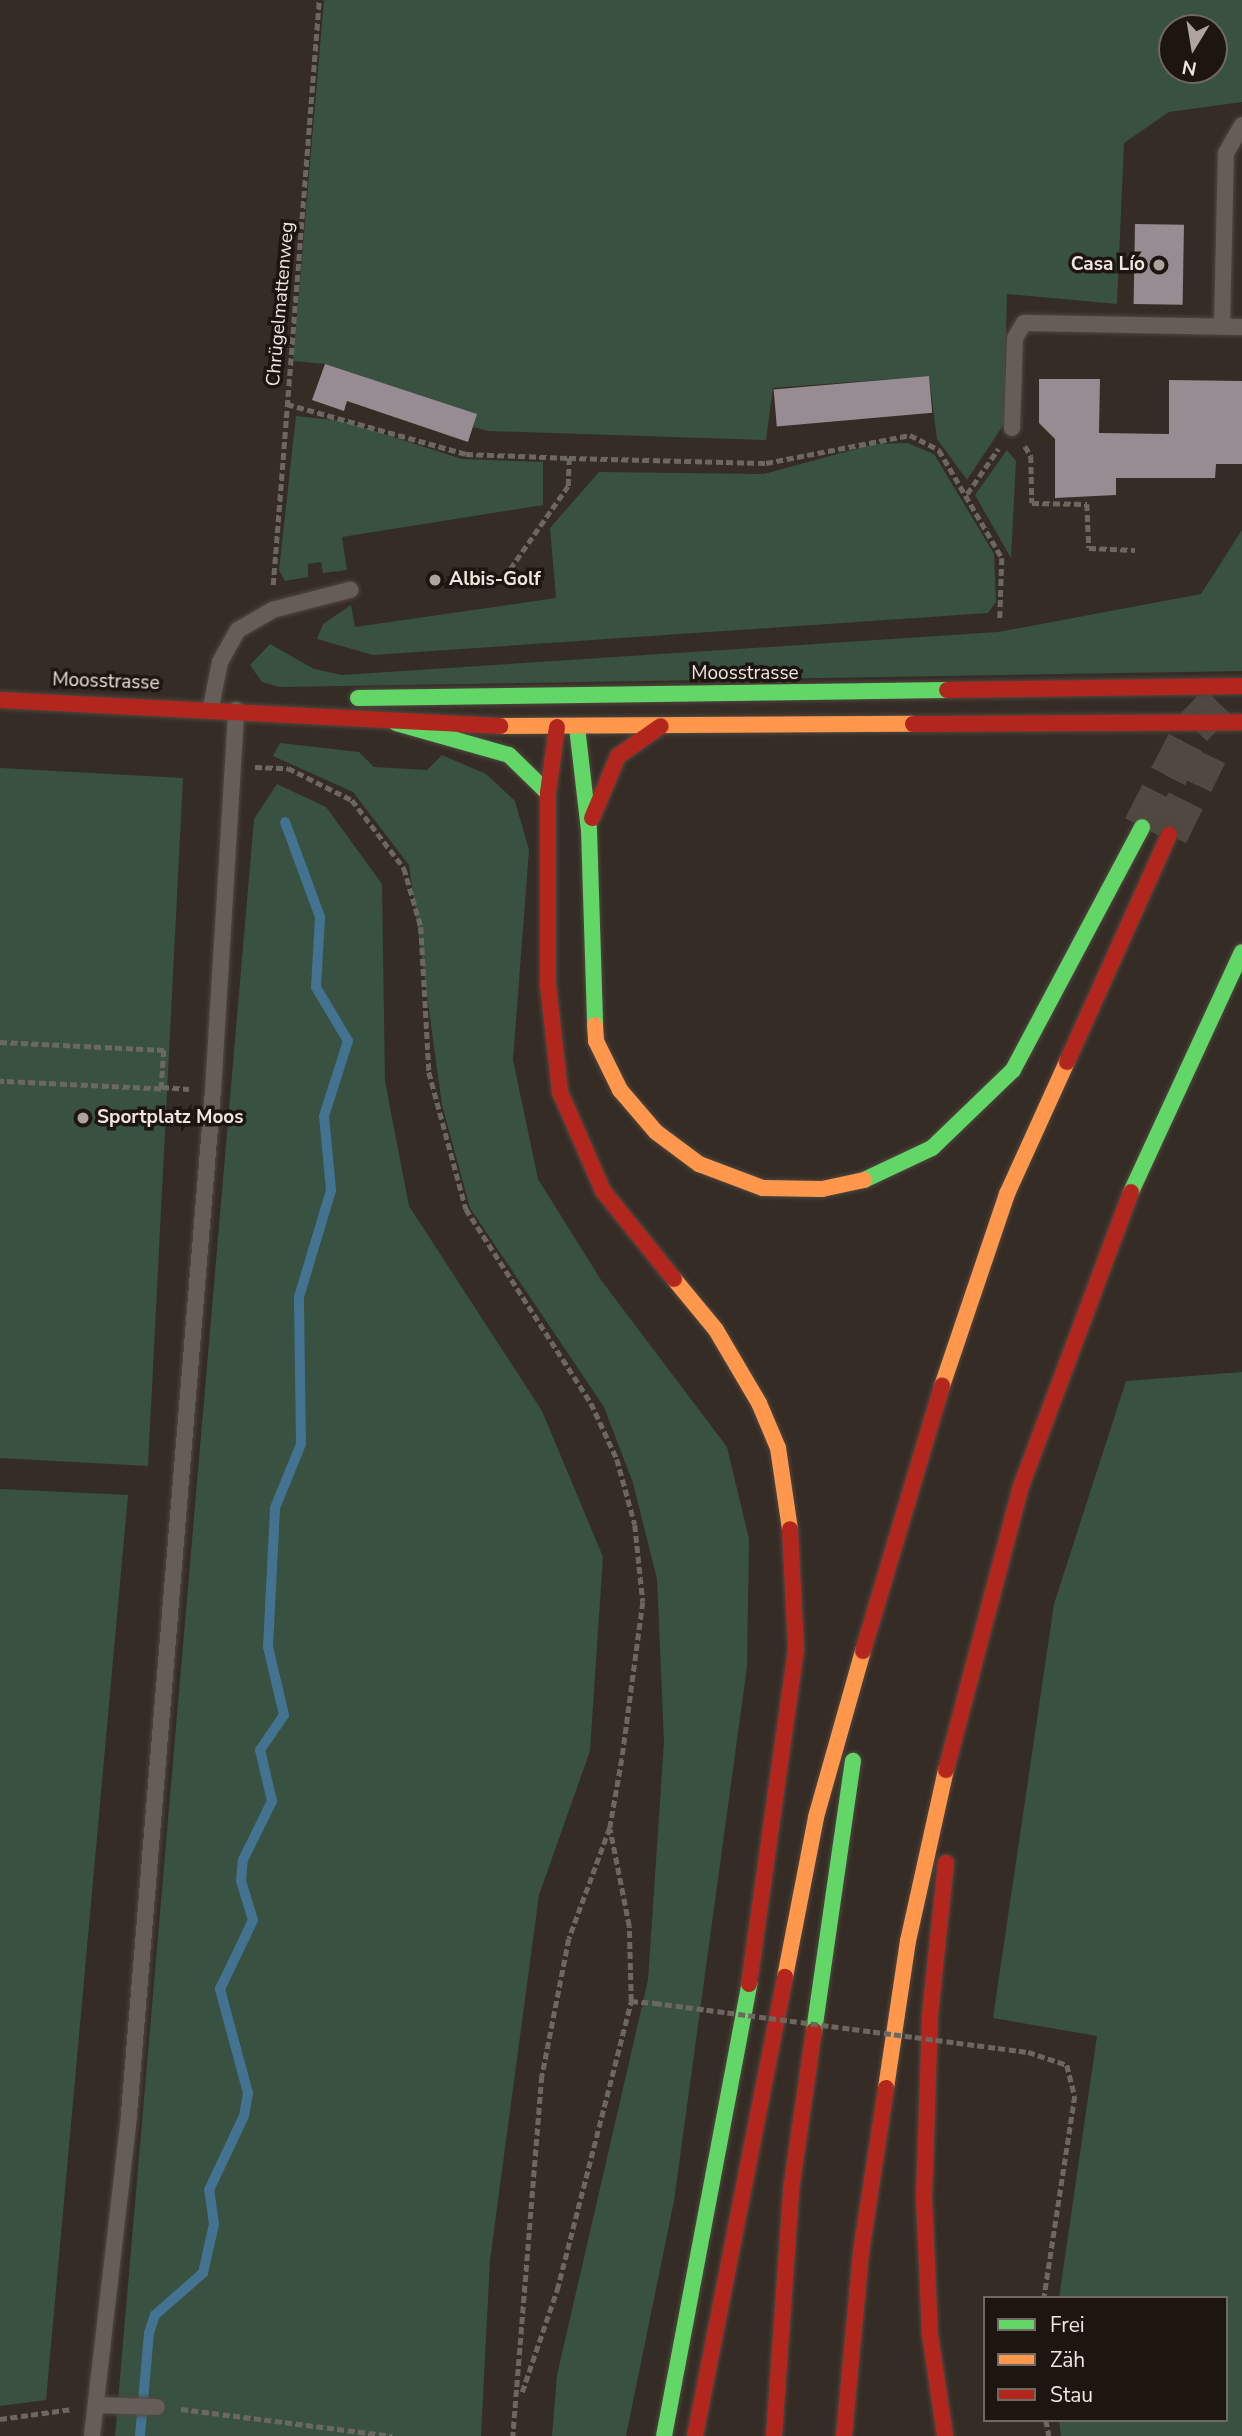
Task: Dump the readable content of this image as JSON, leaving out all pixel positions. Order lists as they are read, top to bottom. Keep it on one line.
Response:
{"streets":{"main road":["Moosstrasse"],"path":["Chrügelmattenweg"]},"places":["Casa Lío","Albis-Golf","Sportplatz Moos"],"legend":["Frei","Zäh","Stau"],"north":"bottom"}
